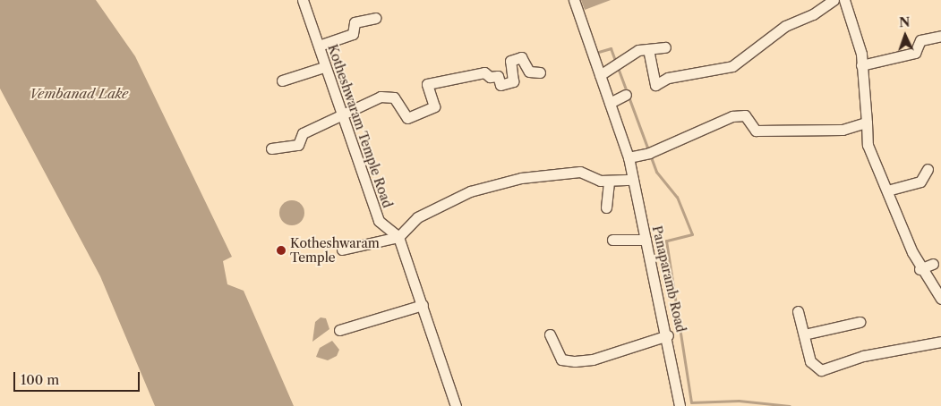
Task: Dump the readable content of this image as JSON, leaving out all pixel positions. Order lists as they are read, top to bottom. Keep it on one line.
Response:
{"streets":{"street":["Kotheshwaram Temple Road","Panaparamb Road"]},"water":["Vembanad Lake"],"places":["Kotheshwaram Temple"],"scale_bar":"100 m","north":"top"}
